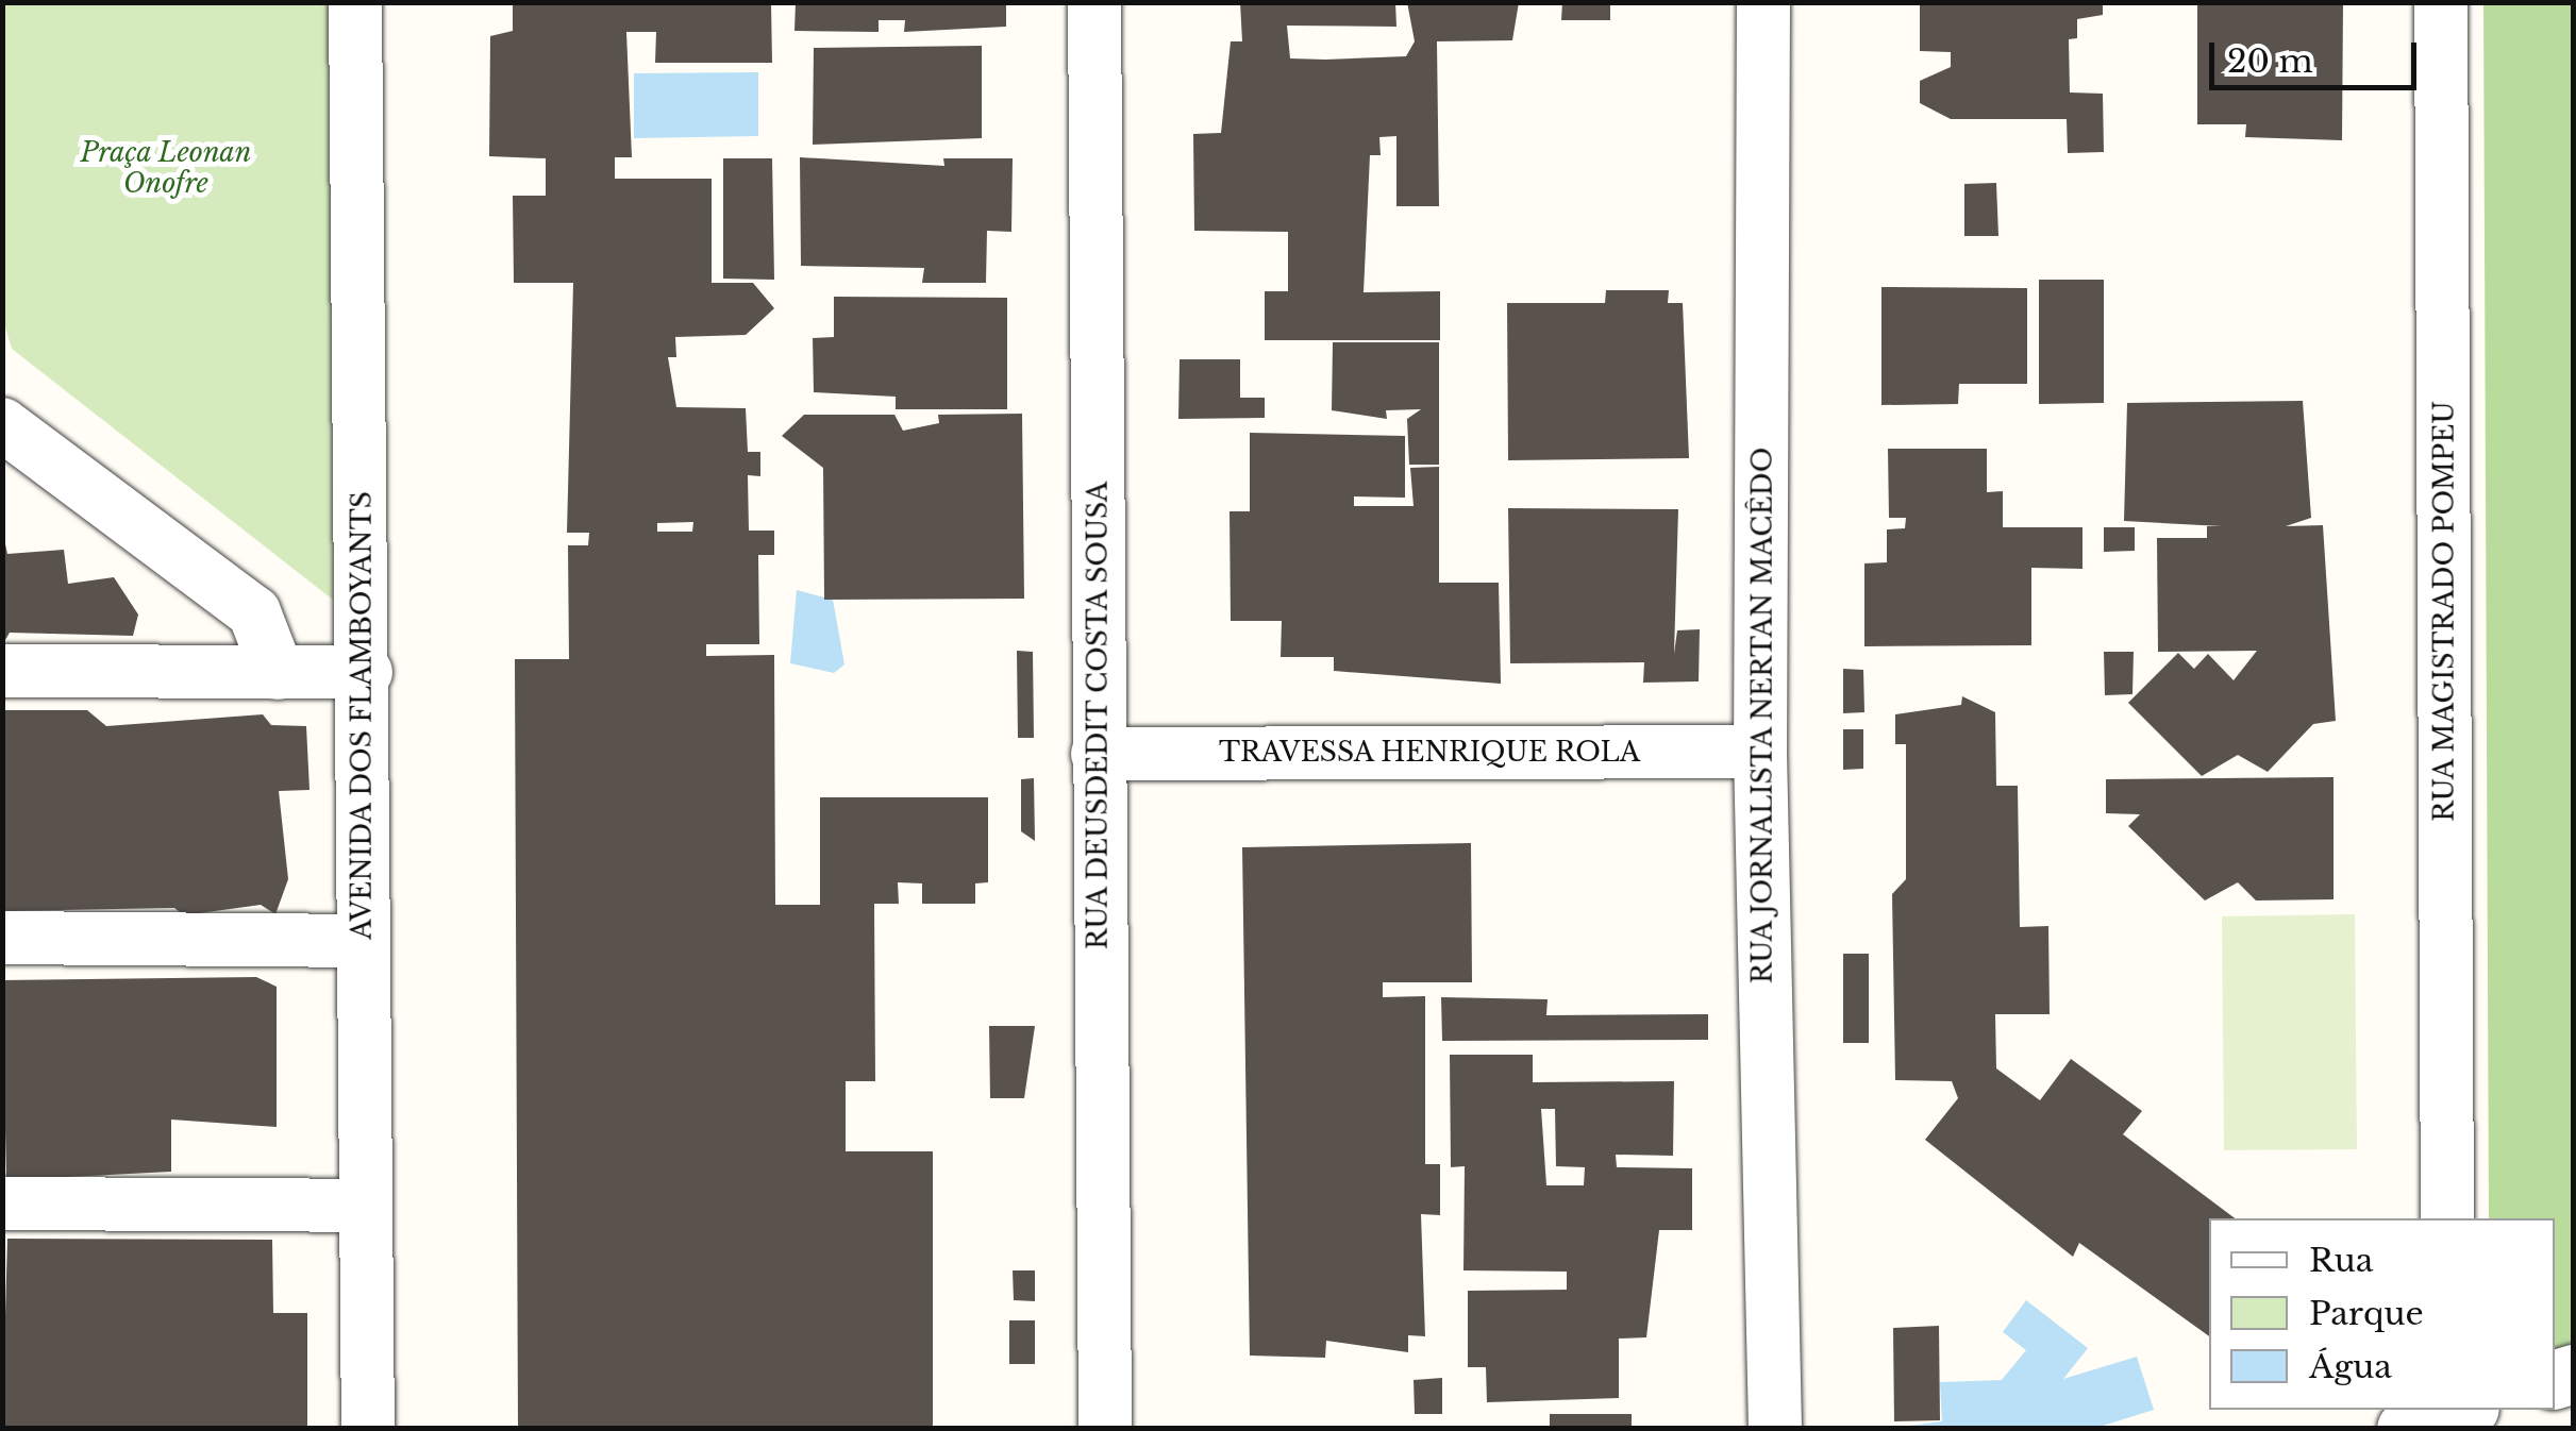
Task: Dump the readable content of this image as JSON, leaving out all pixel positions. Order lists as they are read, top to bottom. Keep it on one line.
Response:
{"streets":{"street":["RUA MAGISTRADO POMPEU","AVENIDA DOS FLAMBOYANTS","RUA DEUSDEDIT COSTA SOUSA","RUA JORNALISTA NERTAN MACÊDO","TRAVESSA HENRIQUE ROLA"]},"crossings":[["RUA DEUSDEDIT COSTA SOUSA","TRAVESSA HENRIQUE ROLA"],["RUA JORNALISTA NERTAN MACÊDO","TRAVESSA HENRIQUE ROLA"]],"parks":["Praça Leonan Onofre"],"legend":["Rua","Parque","Água"],"scale_bar":"20 m"}
